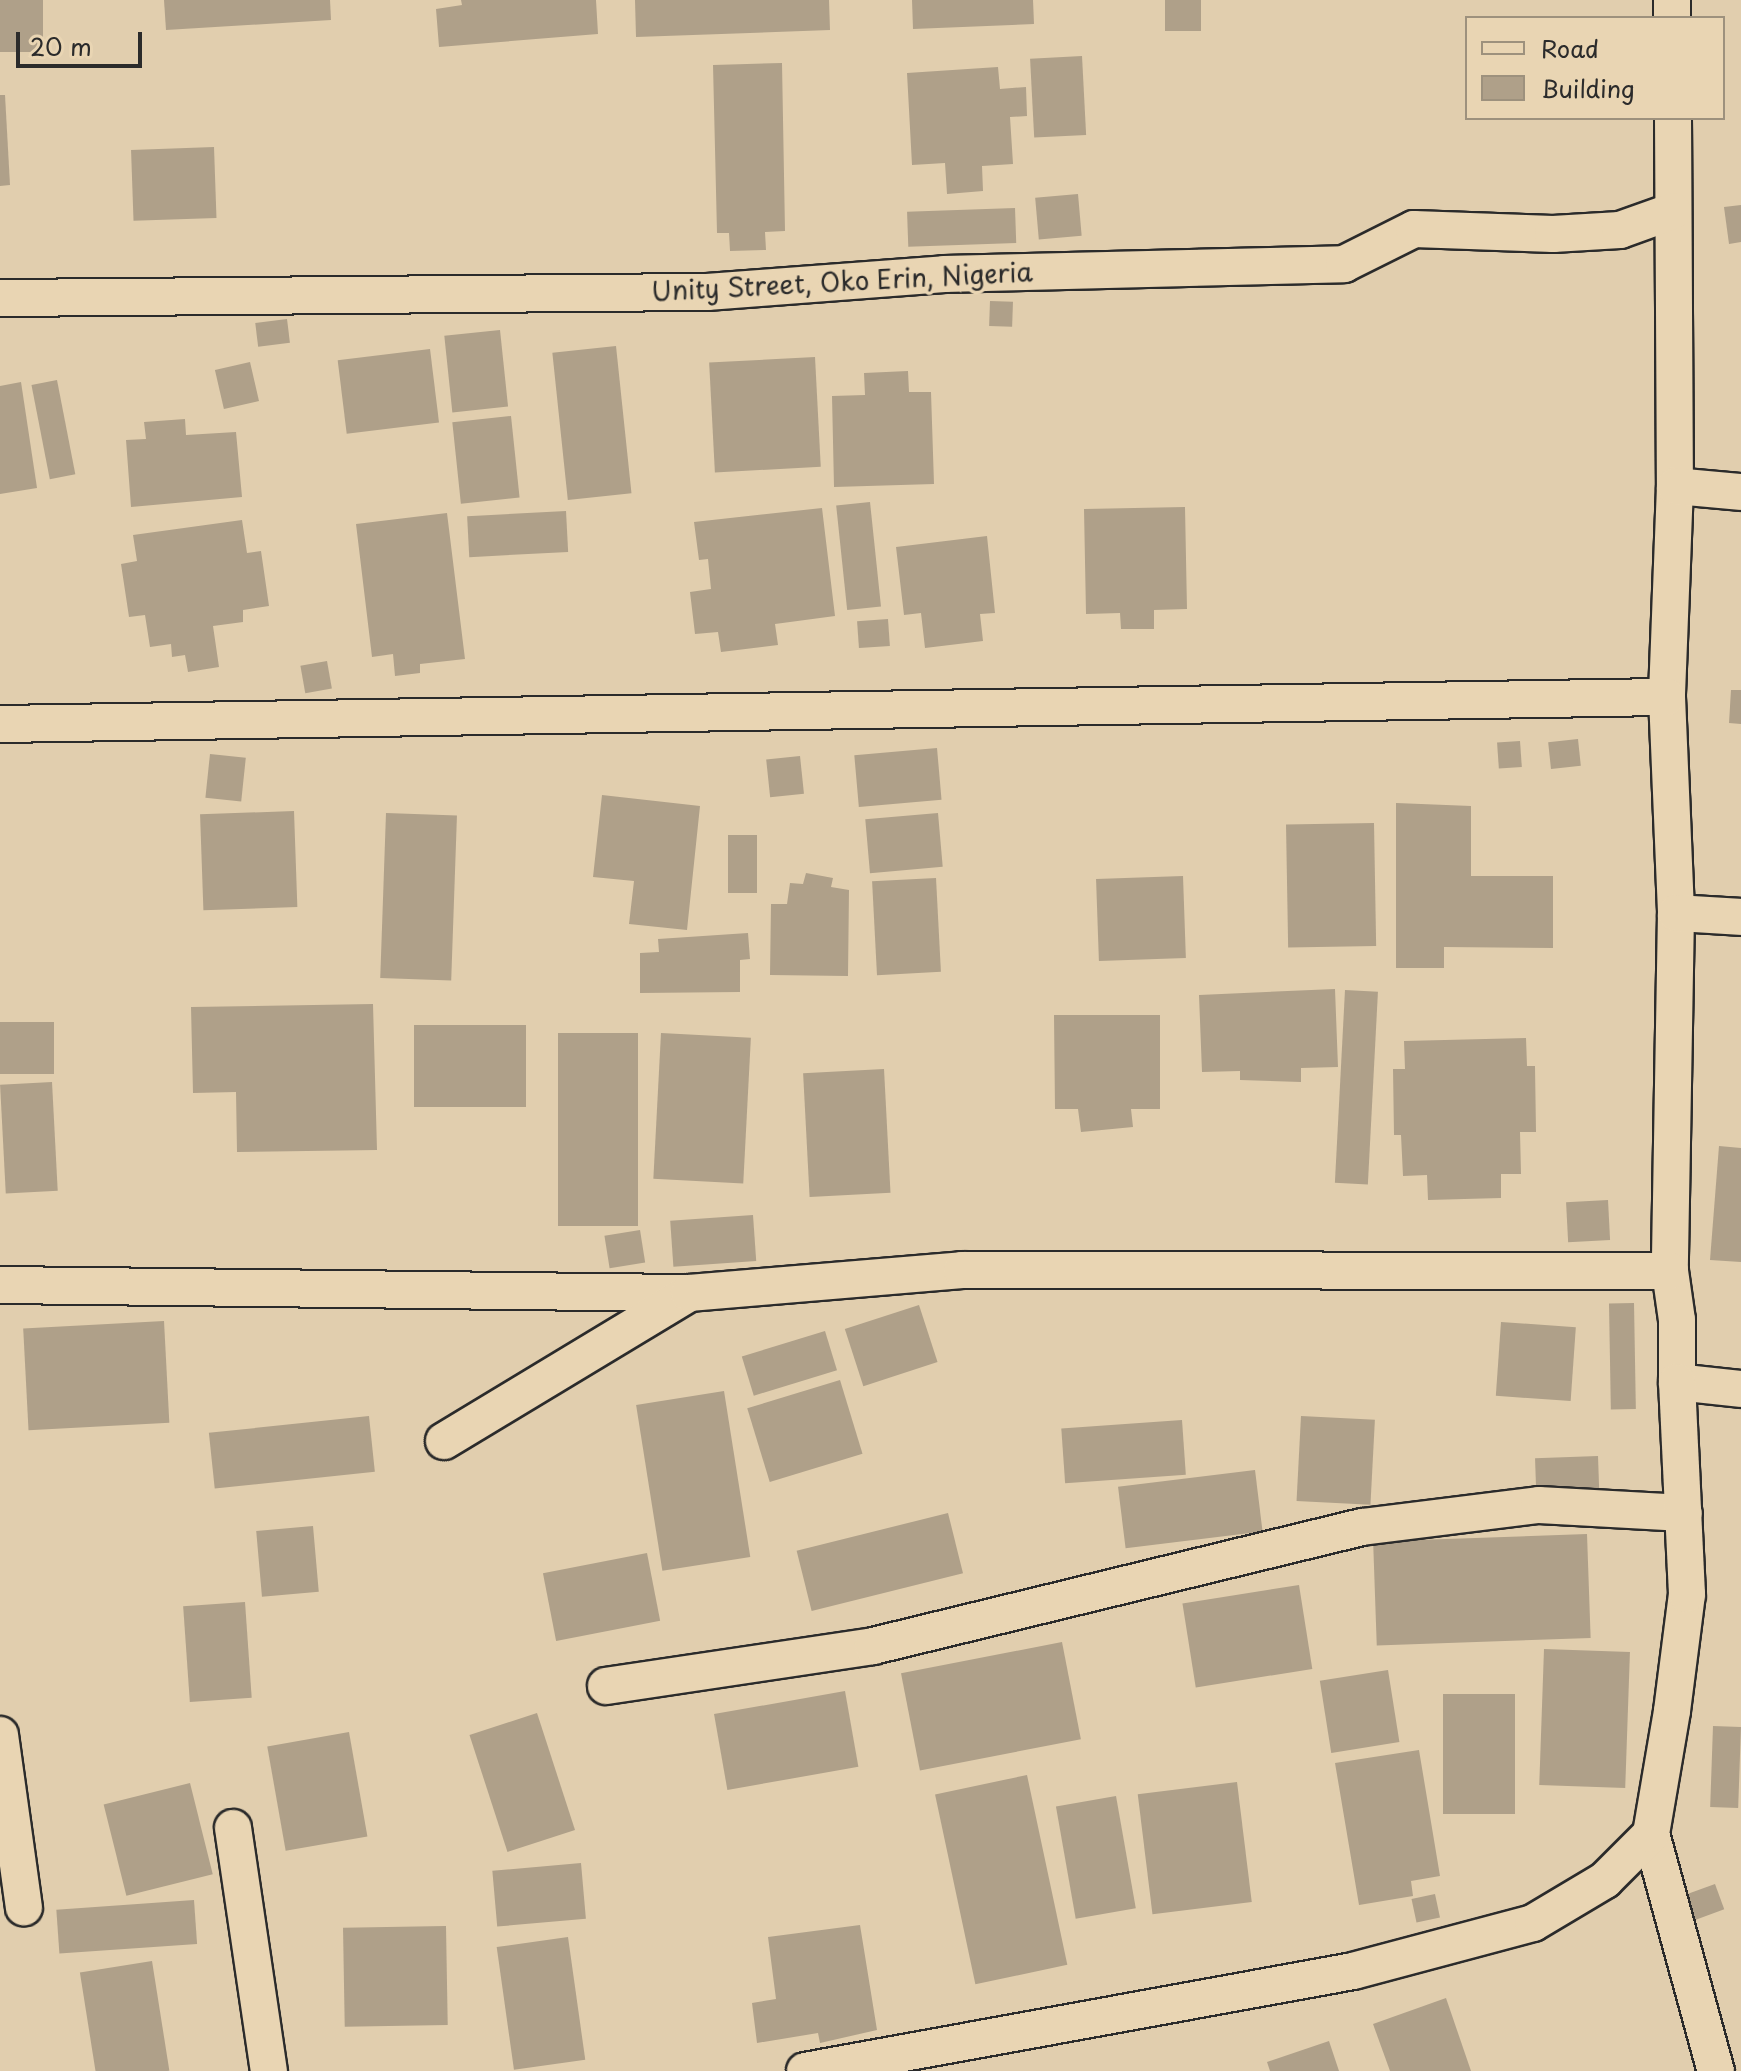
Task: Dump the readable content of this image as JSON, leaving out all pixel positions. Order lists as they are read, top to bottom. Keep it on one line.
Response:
{"streets":{"street":["Unity Street, Oko Erin, Nigeria"]},"legend":["Road","Building"],"scale_bar":"20 m"}
